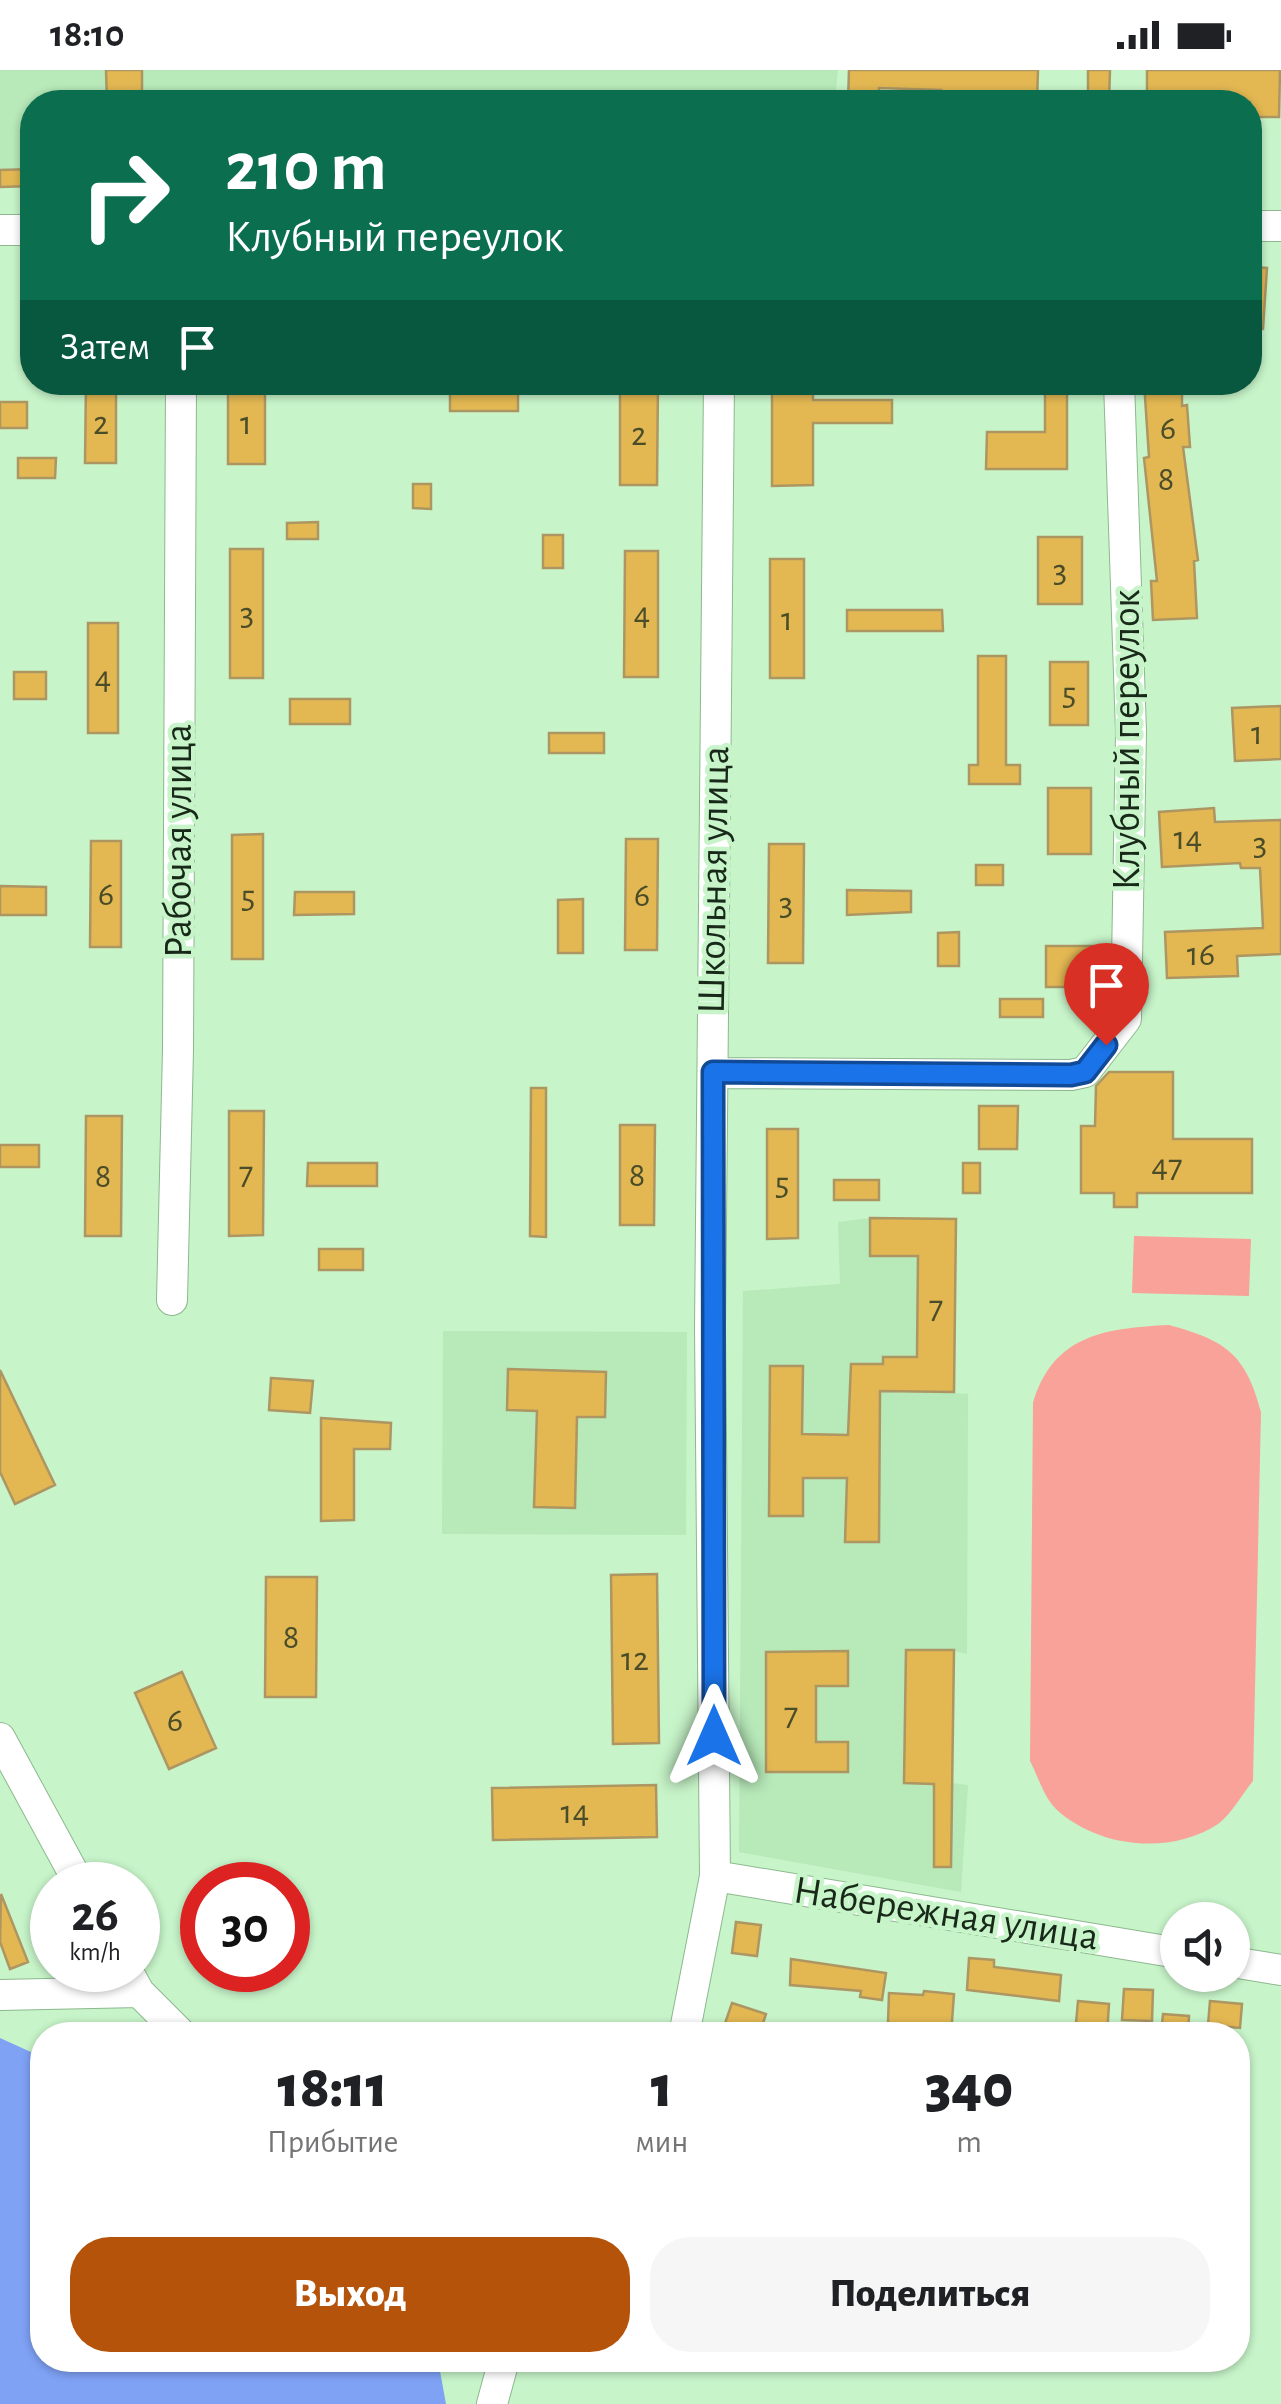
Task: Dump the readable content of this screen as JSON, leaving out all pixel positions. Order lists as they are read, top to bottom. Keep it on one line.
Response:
{"streets":{"street":["Клубный переулок","Рабочая улица","Школьная улица","Набережная улица"]},"crossings":[["Клубный переулок","Школьная улица"],["Школьная улица","Набережная улица"]],"house_numbers":["2","1","6","2","8","3","3","4","1","4","5","1","14","3","6","6","5","3","16","47","7","8","8","5","7","8","12","7","6","14"],"page":{"status":"18:10","turn":["210 m","Клубный переулок"],"then":"Затем","speed":"26 km/h","limit":"30","eta":["18:11","Прибытие","1","мин","340","m"],"buttons":["Выход","Поделиться"]}}
